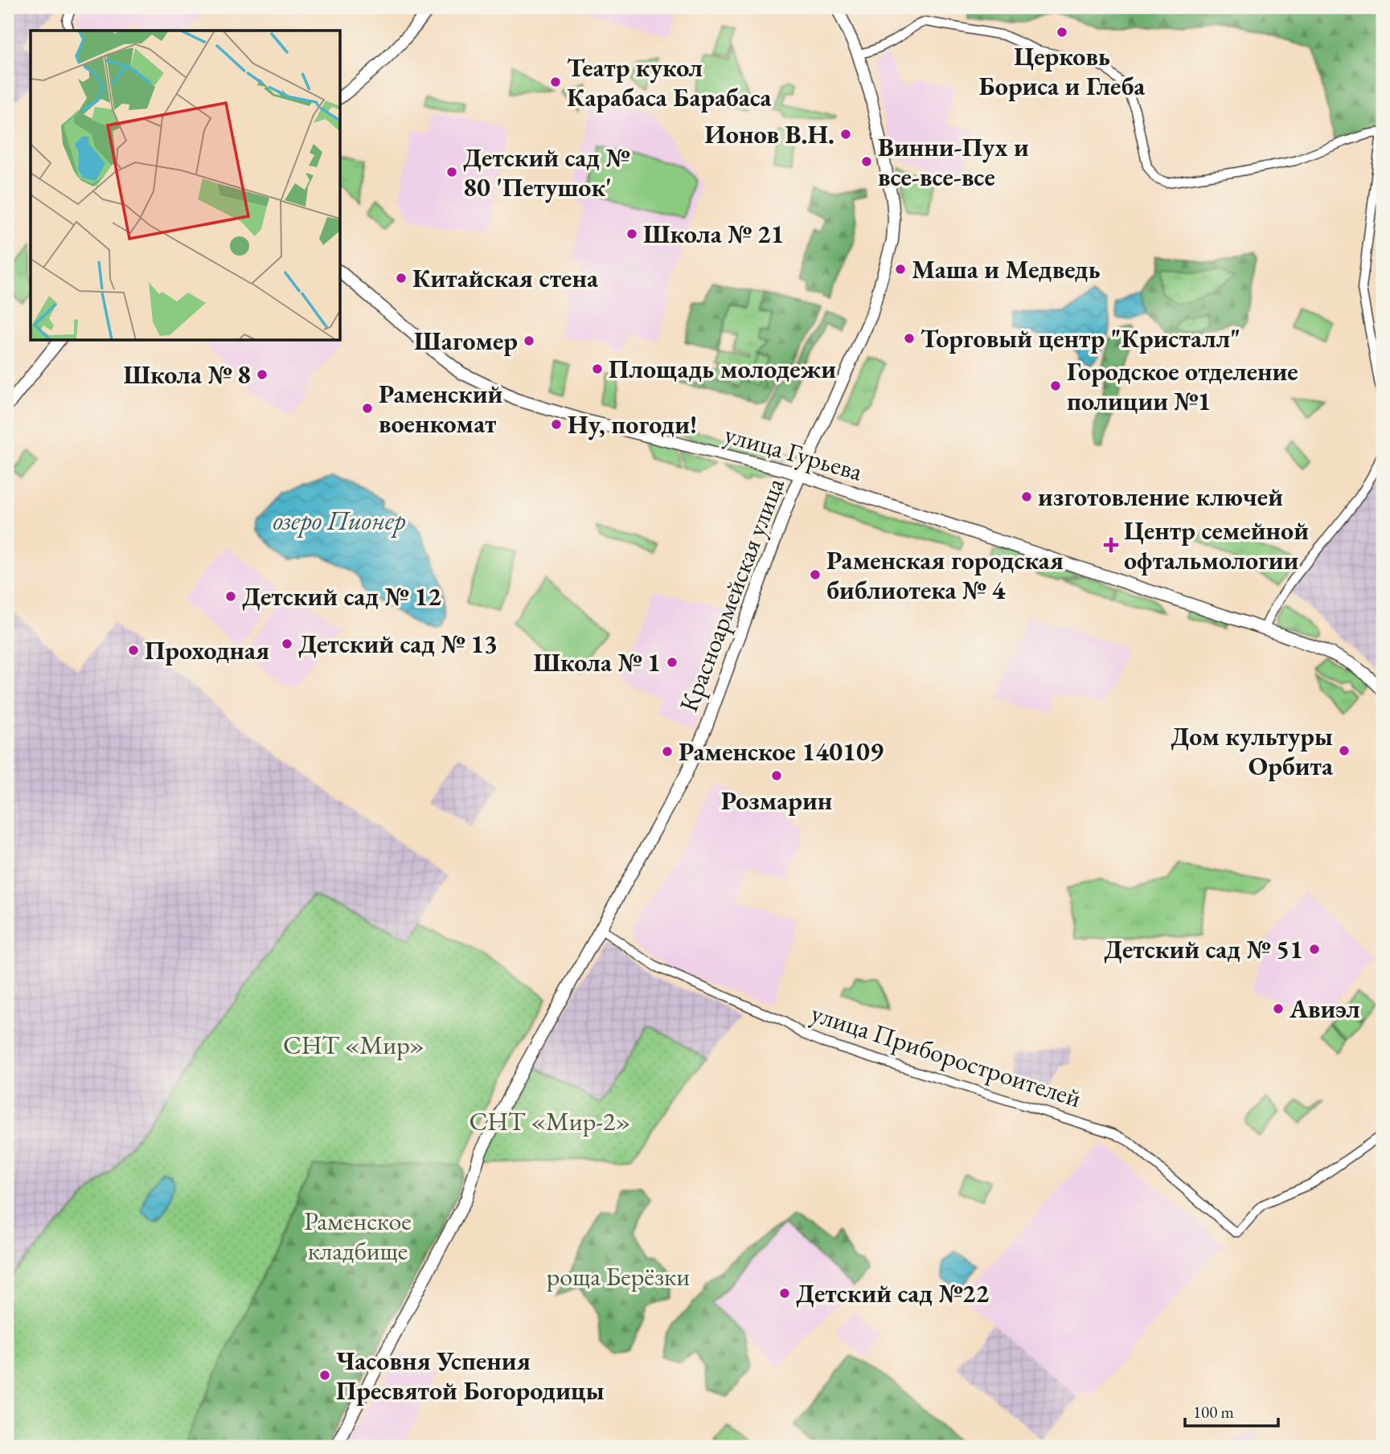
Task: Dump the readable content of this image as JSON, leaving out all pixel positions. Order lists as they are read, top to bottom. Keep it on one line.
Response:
{"streets":{"main road":["улица Гурьева","Красноармейская улица"],"street":["улица Приборостроителей"]},"crossings":[["улица Гурьева","Красноармейская улица"],["Красноармейская улица","улица Приборостроителей"]],"water":["озеро Пионер"],"parks":["СНТ «Мир»","СНТ «Мир-2»","Раменское кладбище","роща Берёзки"],"places":{"other":["Церковь Бориса и Глеба","Театр кукол Карабаса Барабаса","Ионов В.Н.","Винни-Пух и все-все-все","Детский сад № 80 'Петушок'","Школа № 21","Маша и Медведь","Китайская стена","Торговый центр \"Кристалл\"","Шагомер","Площадь молодежи","Школа № 8","Городское отделение полиции №1","Раменский военкомат","Ну, погоди!","изготовление ключей","Раменская городская библиотека № 4","Детский сад № 12","Детский сад № 13","Проходная","Школа № 1","Дом культуры Орбита","Раменское 140109","Розмарин","Детский сад № 51","Авиэл","Детский сад №22","Часовня Успения Пресвятой Богородицы"],"health":["Центр семейной офтальмологии"]},"scale_bar":"100 m"}
